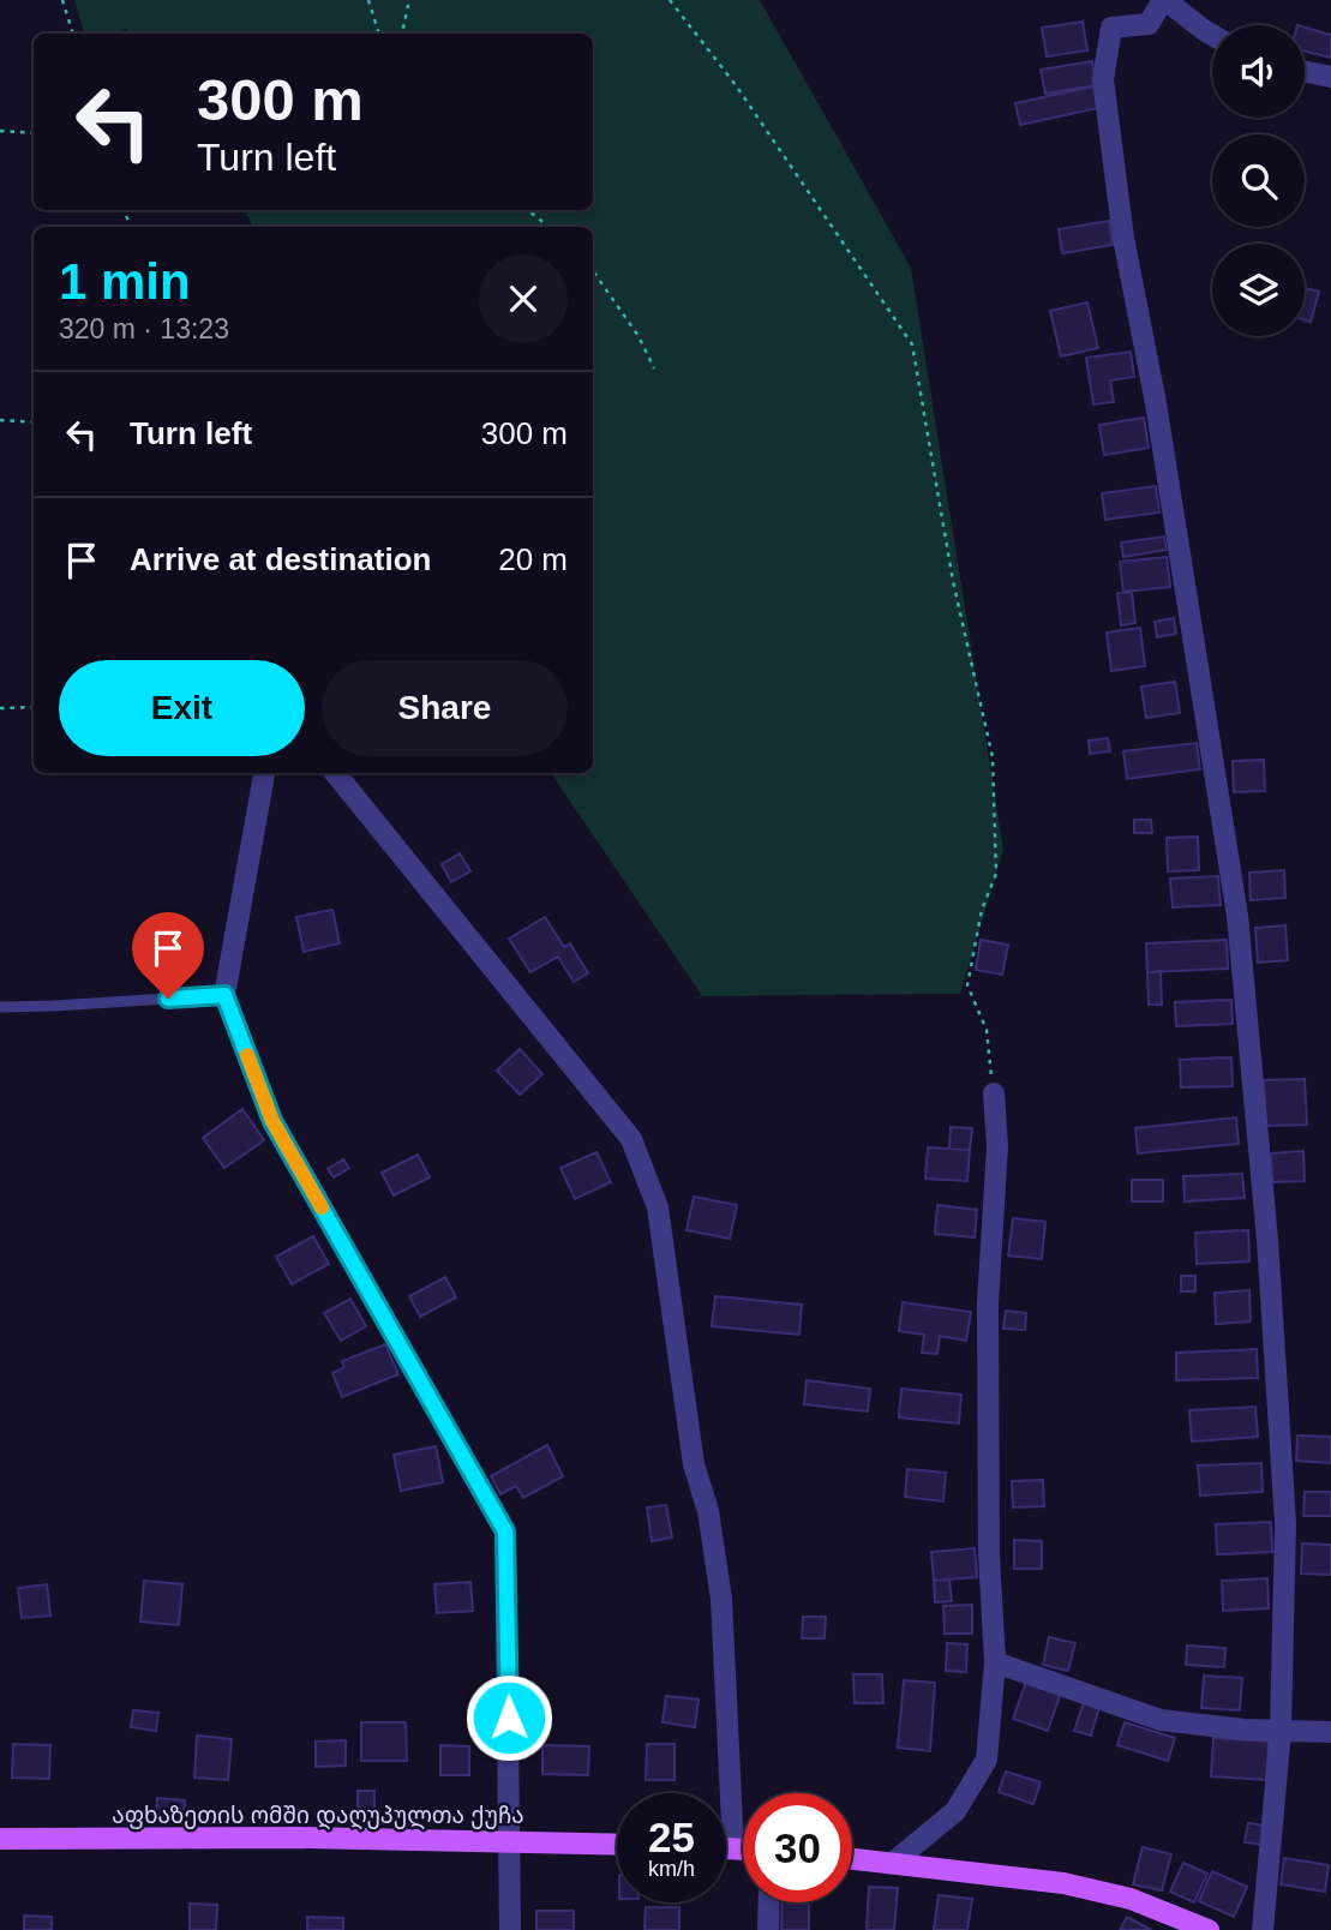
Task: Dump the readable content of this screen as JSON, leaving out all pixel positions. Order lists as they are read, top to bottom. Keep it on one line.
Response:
{"streets":{"main road":["აფხაზეთის ომში დაღუპულთა ქუჩა"]},"page":{"turn":["300 m","Turn left"],"heading":["1 min","320 m · 13:23"],"list":[{"name":"Turn left","value":"300 m"},{"name":"Arrive at destination","value":"20 m"}],"buttons":["Exit","Share"],"speed":"25 km/h","limit":"30"}}
